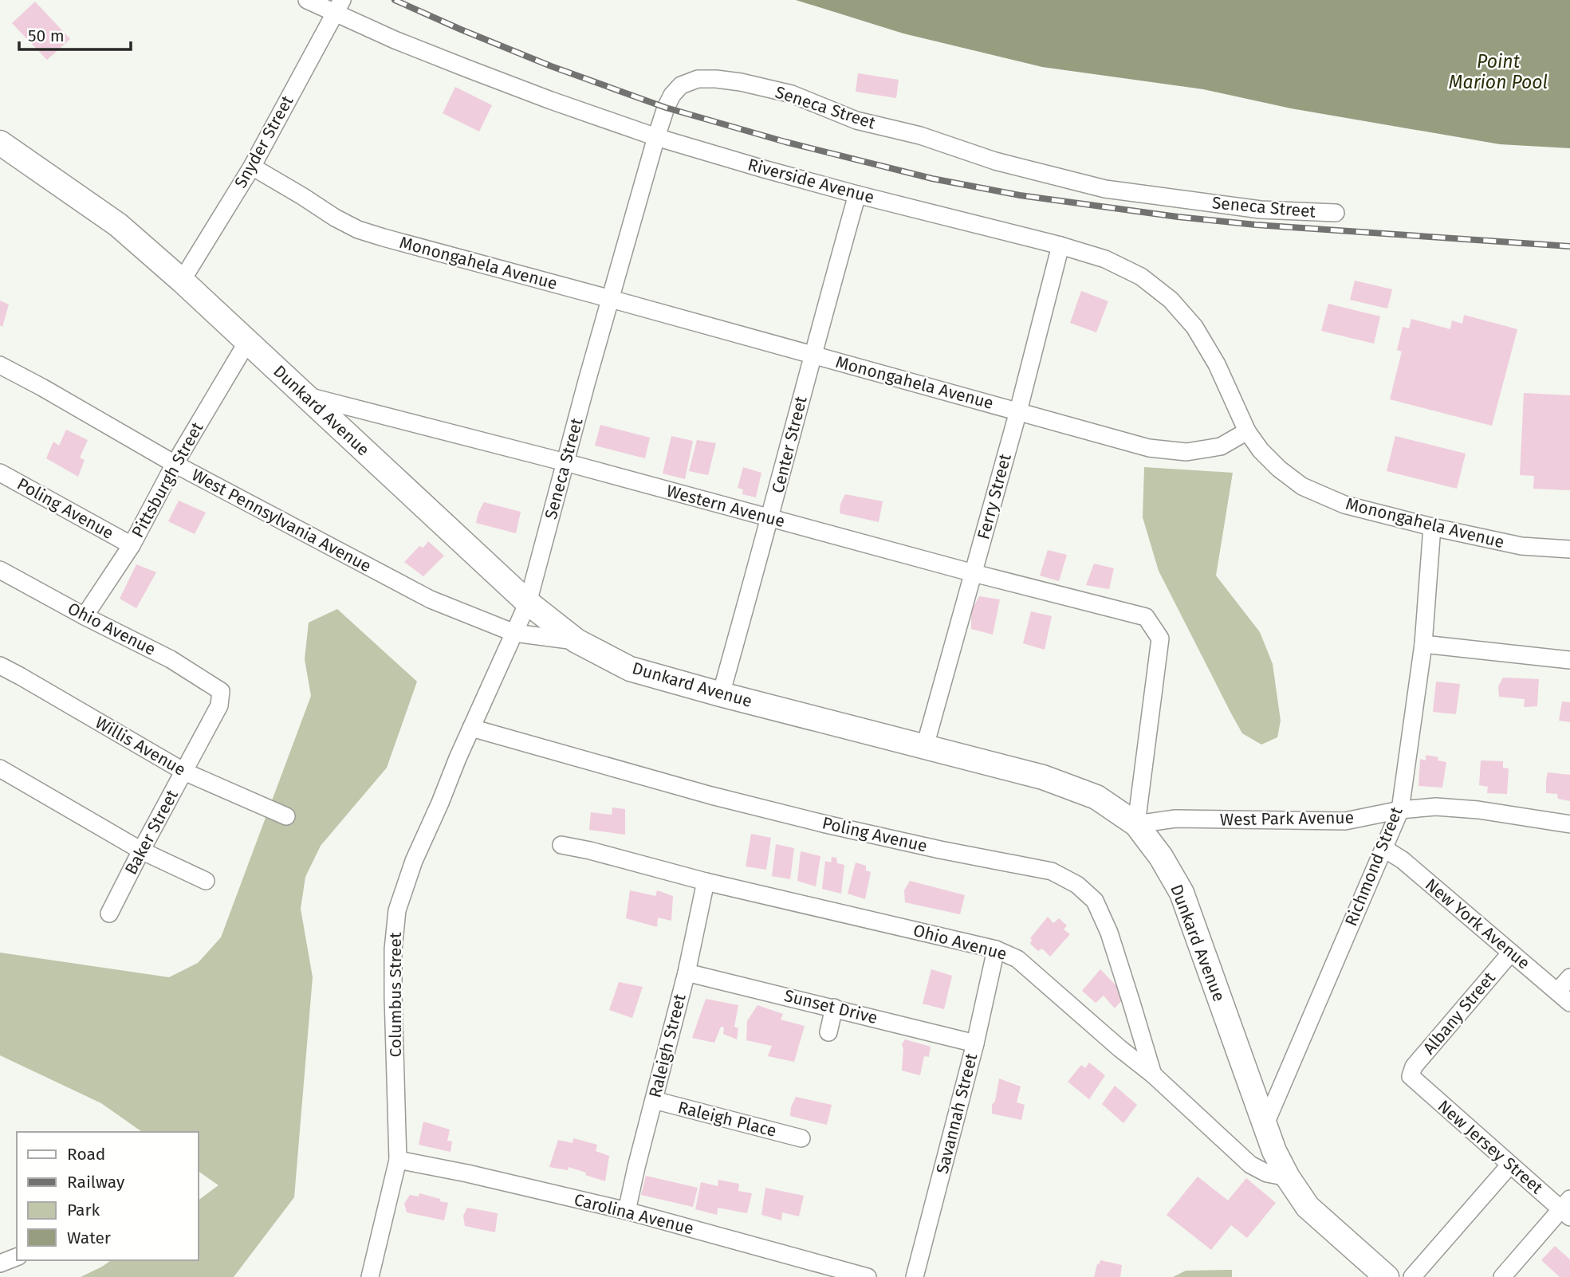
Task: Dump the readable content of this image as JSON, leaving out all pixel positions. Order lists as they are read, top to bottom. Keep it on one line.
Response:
{"streets":{"main road":["Dunkard Avenue"],"street":["Seneca Street","Snyder Street","Riverside Avenue","Monongahela Avenue","Center Street","Pittsburgh Street","Ferry Street","Western Avenue","Poling Avenue","West Pennsylvania Avenue","Ohio Avenue","Willis Avenue","West Park Avenue","Baker Street","Richmond Street","New York Avenue","Columbus Street","Sunset Drive","Albany Street","Raleigh Street","Savannah Street","Raleigh Place","New Jersey Street","Carolina Avenue"]},"crossings":[["Seneca Street","Riverside Avenue"],["Seneca Street","Monongahela Avenue"],["Seneca Street","Dunkard Avenue"],["Seneca Street","Western Avenue"],["Seneca Street","Columbus Street"],["Snyder Street","Riverside Avenue"],["Snyder Street","Monongahela Avenue"],["Snyder Street","Dunkard Avenue"],["Riverside Avenue","Monongahela Avenue"],["Riverside Avenue","Center Street"],["Riverside Avenue","Ferry Street"],["Monongahela Avenue","Center Street"],["Monongahela Avenue","Ferry Street"],["Monongahela Avenue","Richmond Street"],["Dunkard Avenue","Center Street"],["Dunkard Avenue","Pittsburgh Street"],["Dunkard Avenue","Ferry Street"],["Dunkard Avenue","Western Avenue"],["Dunkard Avenue","West Pennsylvania Avenue"],["Dunkard Avenue","Ohio Avenue"],["Dunkard Avenue","West Park Avenue"],["Dunkard Avenue","Richmond Street"],["Dunkard Avenue","Columbus Street"],["Center Street","Western Avenue"],["Pittsburgh Street","Poling Avenue"],["Pittsburgh Street","West Pennsylvania Avenue"],["Pittsburgh Street","Ohio Avenue"],["Ferry Street","Western Avenue"],["Western Avenue","West Park Avenue"],["Poling Avenue","Ohio Avenue"],["Poling Avenue","Columbus Street"],["West Pennsylvania Avenue","Columbus Street"],["Ohio Avenue","Baker Street"],["Ohio Avenue","Raleigh Street"],["Ohio Avenue","Savannah Street"],["Willis Avenue","Baker Street"],["West Park Avenue","Richmond Street"],["Richmond Street","New York Avenue"],["New York Avenue","Albany Street"],["Columbus Street","Carolina Avenue"],["Sunset Drive","Raleigh Street"],["Sunset Drive","Savannah Street"],["Albany Street","New Jersey Street"],["Raleigh Street","Raleigh Place"],["Raleigh Street","Carolina Avenue"]],"water":["Point Marion Pool"],"legend":["Road","Railway","Park","Water"],"scale_bar":"50 m"}
